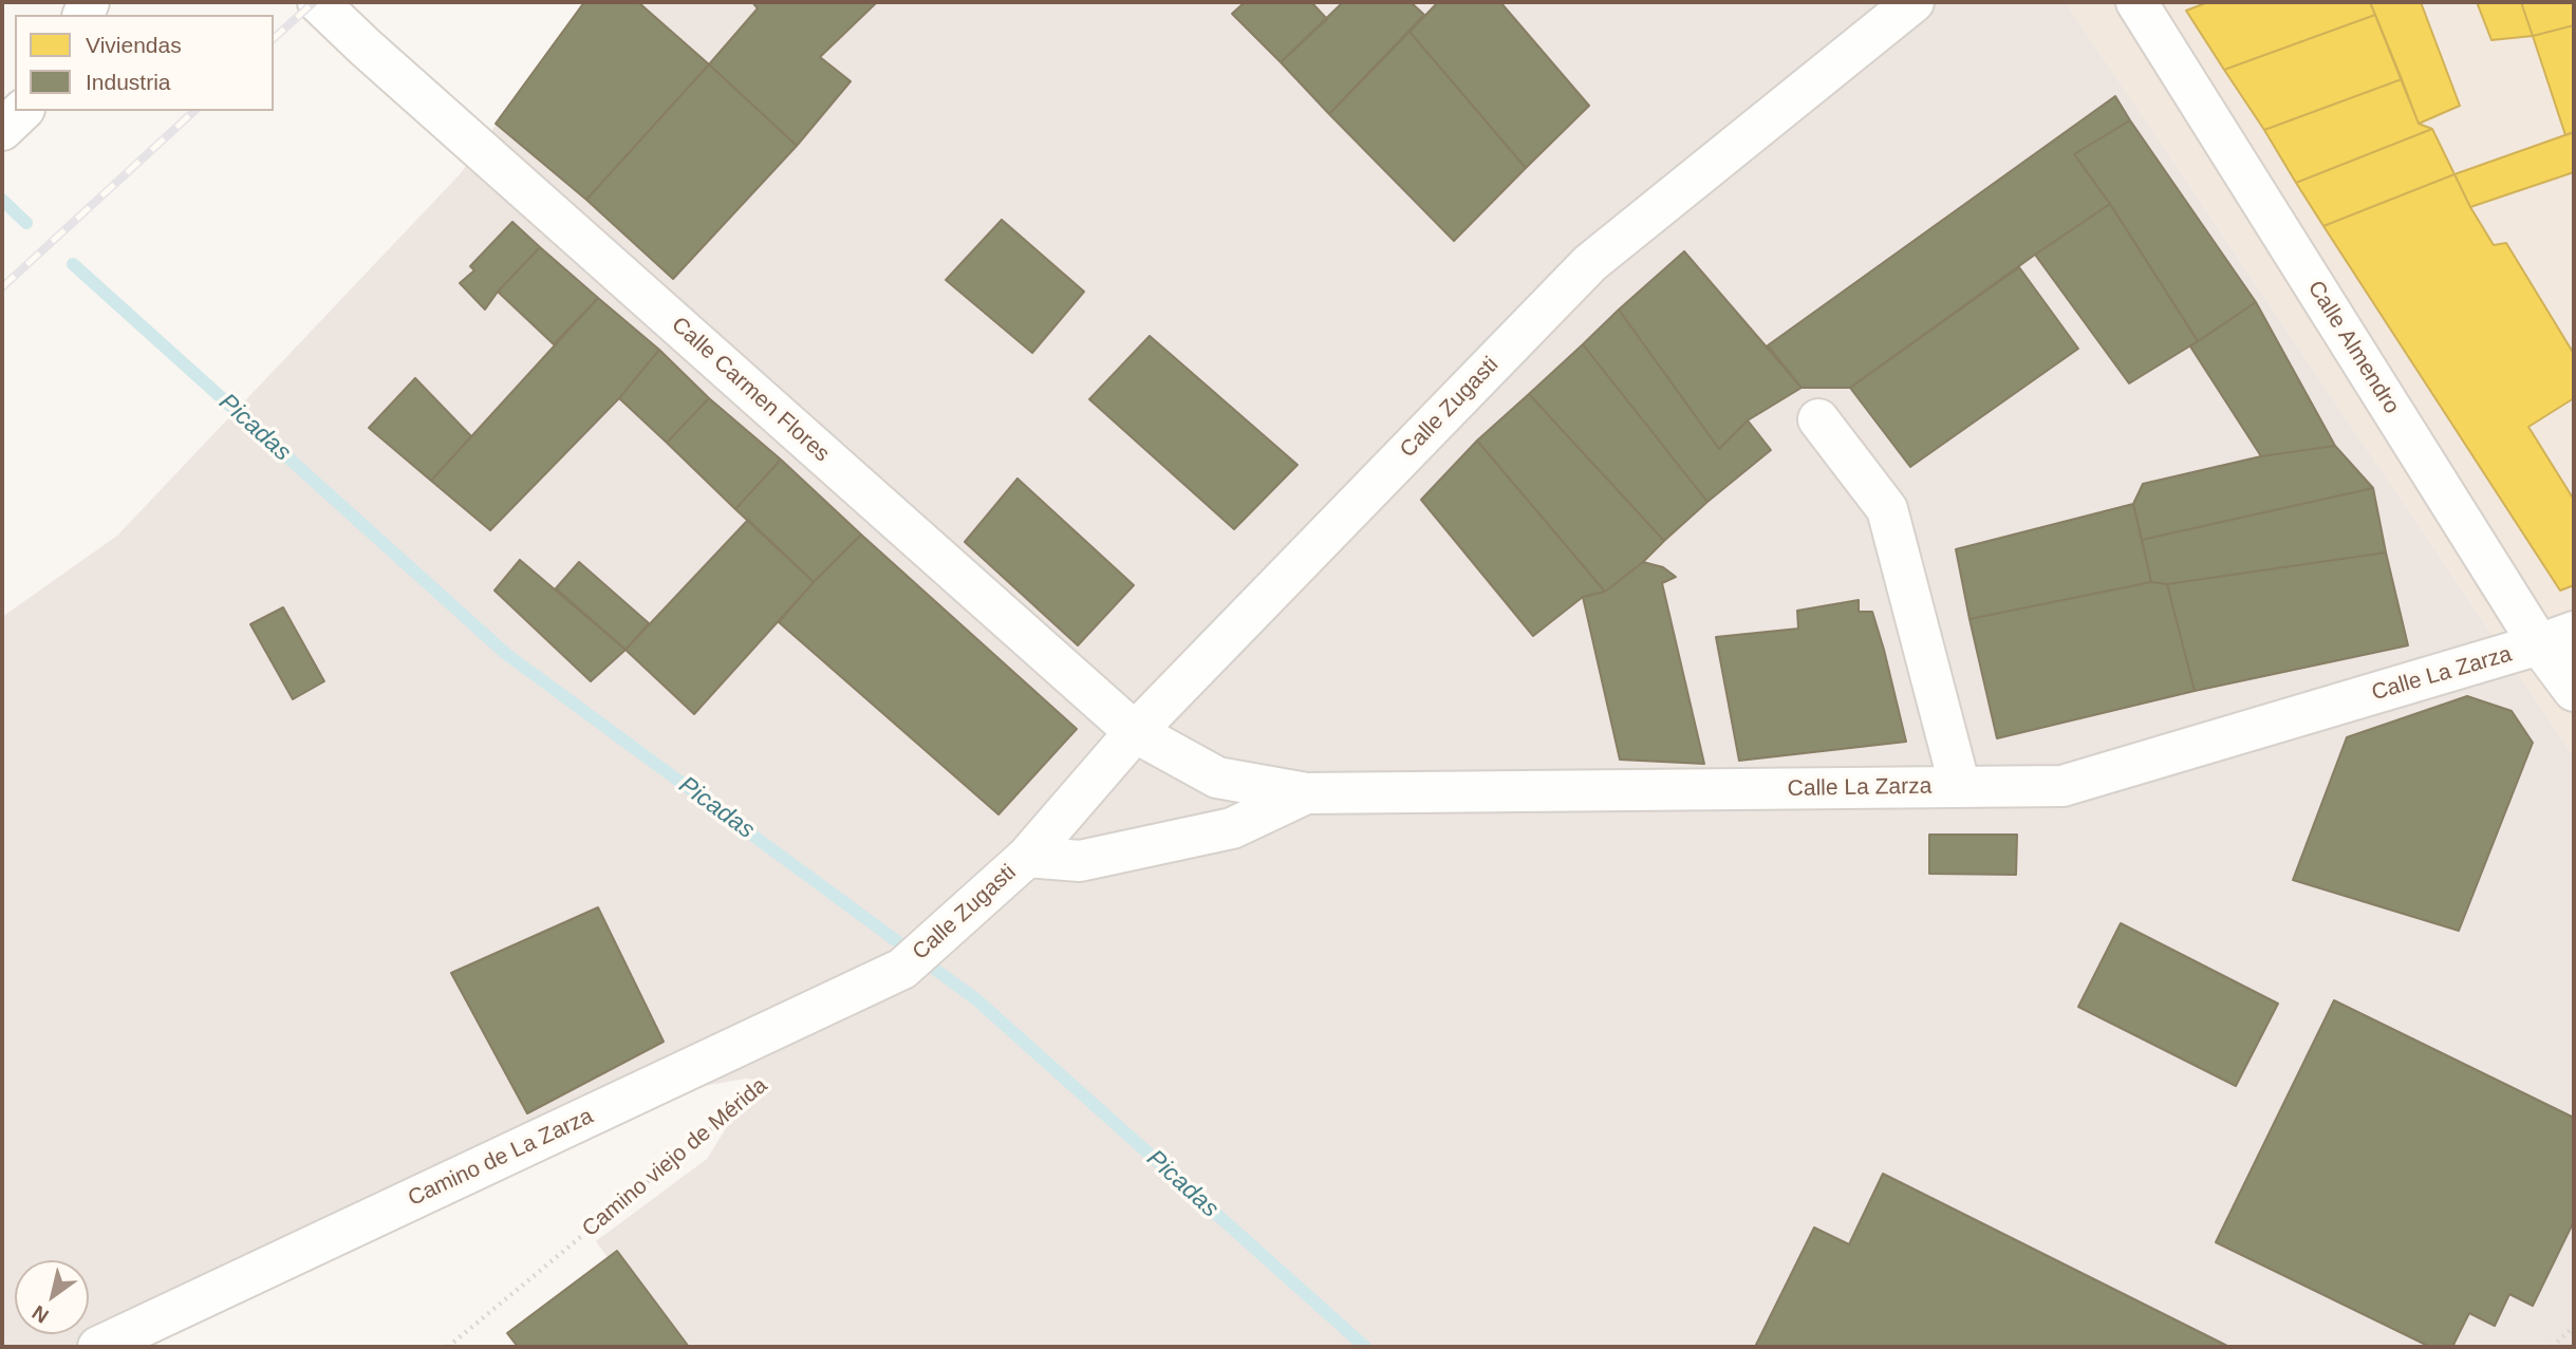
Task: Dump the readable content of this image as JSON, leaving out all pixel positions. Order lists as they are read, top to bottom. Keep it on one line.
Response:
{"streets":{"street":["Calle Almendro","Calle Carmen Flores","Calle Zugasti","Calle La Zarza","Camino de La Zarza"],"path":["Camino viejo de Mérida"]},"crossings":[["Calle Almendro","Calle La Zarza"],["Calle Carmen Flores","Calle Zugasti"],["Calle Carmen Flores","Calle La Zarza"],["Calle Zugasti","Calle La Zarza"],["Calle Zugasti","Camino de La Zarza"]],"water":["Picadas"],"legend":["Viviendas","Industria"],"north":"bottom left"}
